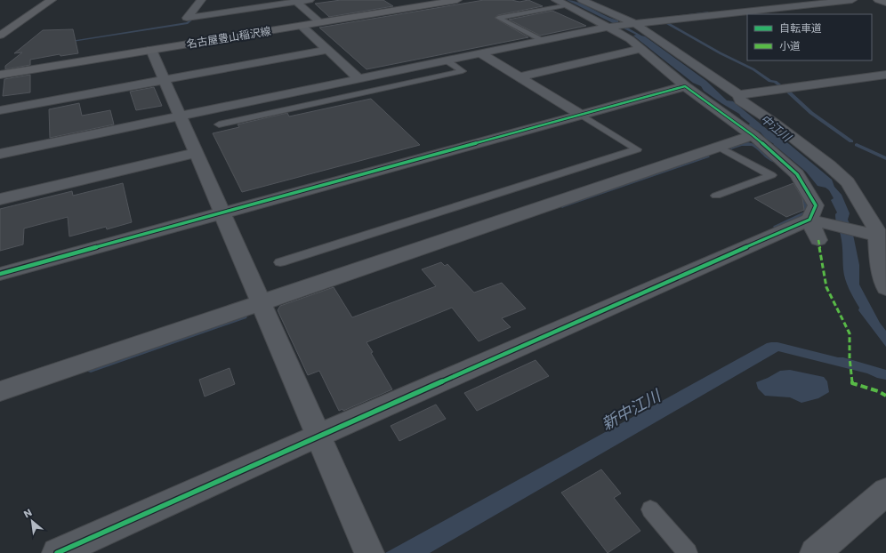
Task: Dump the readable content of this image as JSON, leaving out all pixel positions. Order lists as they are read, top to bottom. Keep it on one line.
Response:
{"streets":{"main road":["名古屋豊山稲沢線"]},"water":["中江川","新中江川"],"legend":["自転車道","小道"],"north":"top left"}
